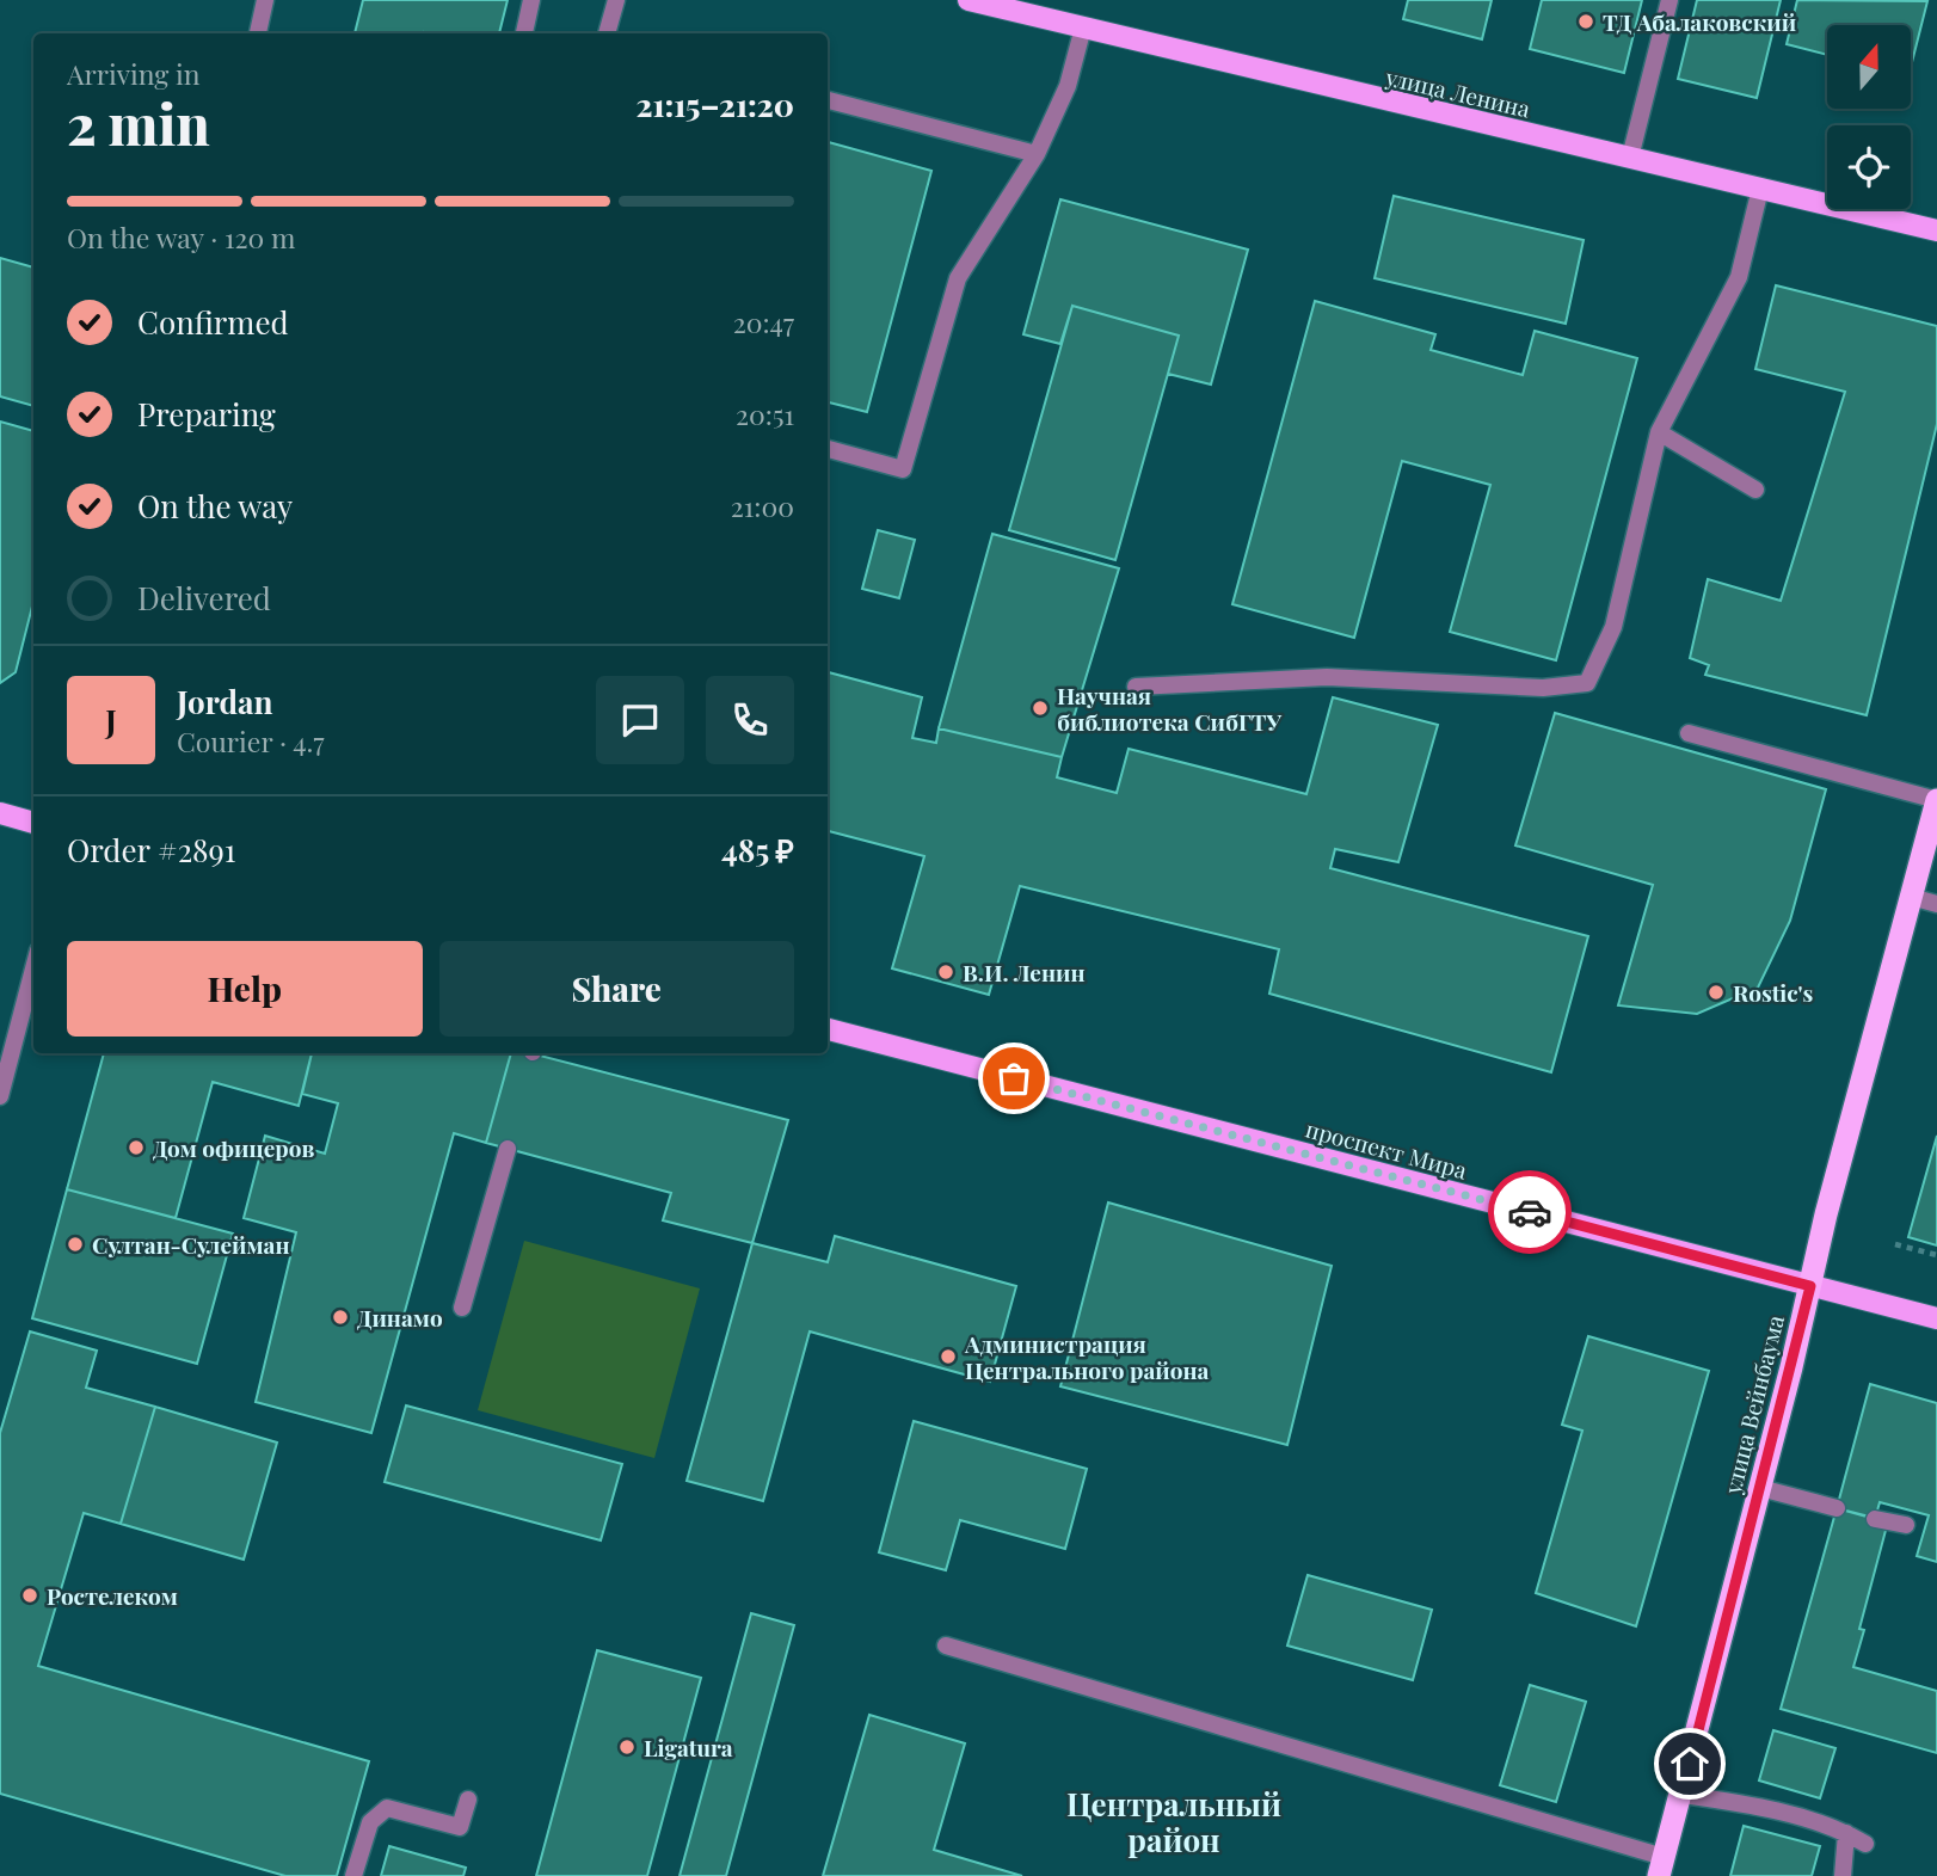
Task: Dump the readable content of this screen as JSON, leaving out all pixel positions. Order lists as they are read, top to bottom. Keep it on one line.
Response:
{"streets":{"highway":["улица Вейнбаума"],"main road":["улица Ленина","проспект Мира"]},"crossings":[["проспект Мира","улица Вейнбаума"]],"districts":["Центральный район"],"places":["ТД Абалаковский","Научная библиотека СибГТУ","В.И. Ленин","Rostic's","Дом офицеров","Султан-Сулейман","Динамо","Администрация Центрального района","Ростелеком","Ligatura"],"north":"top","page":{"heading":["2 min","Arriving in","21:15–21:20"],"panel":["Jordan","Courier · 4.7","Order #2891","485 ₽"],"bar":"On the way · 120 m","list":[["Confirmed","20:47"],["Preparing","20:51"],["On the way","21:00"],"Delivered"],"round":"J","buttons":["Help","Share"]}}
